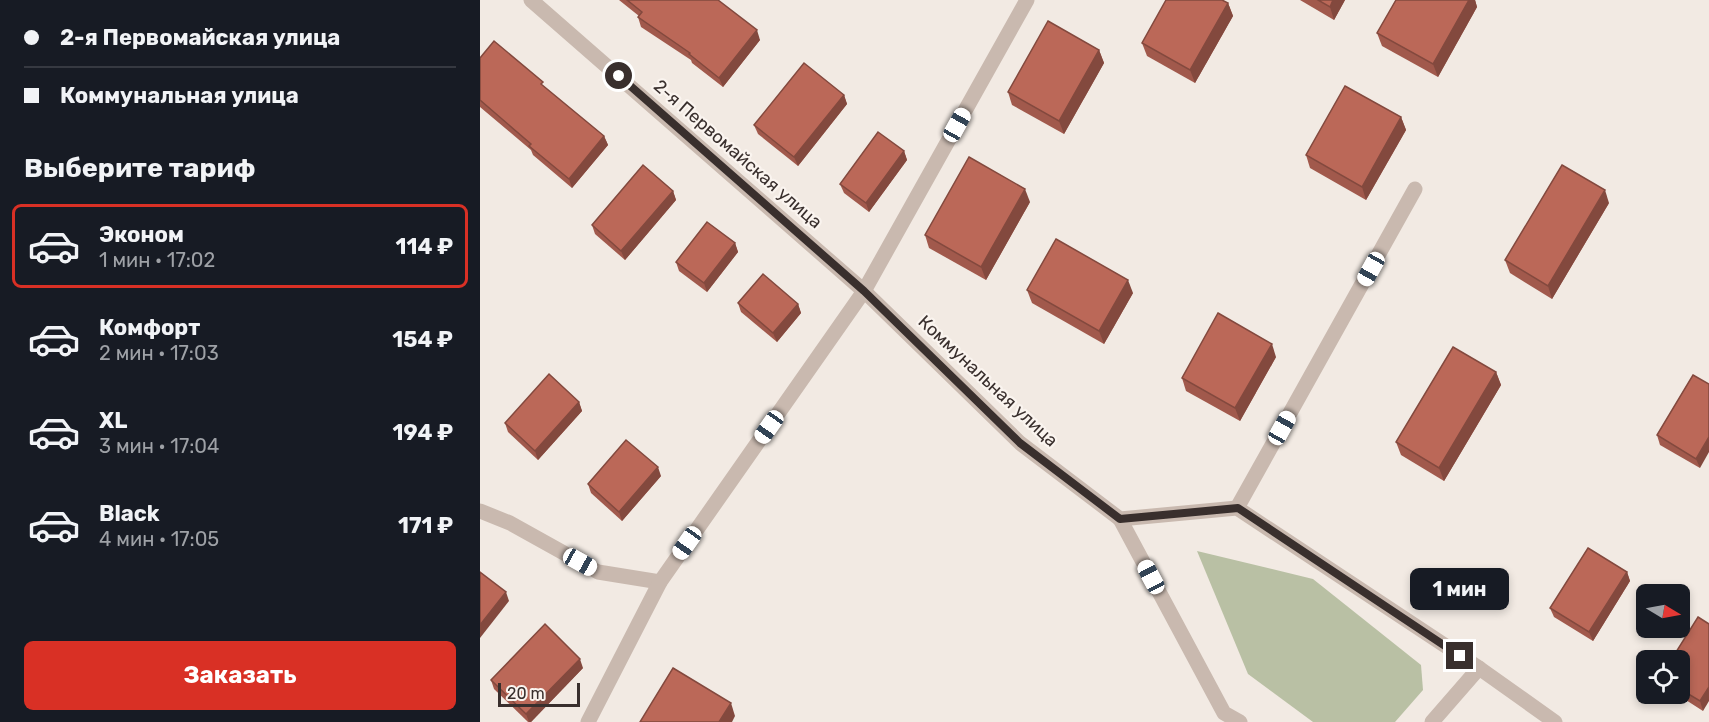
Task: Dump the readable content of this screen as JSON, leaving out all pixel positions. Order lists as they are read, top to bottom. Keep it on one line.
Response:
{"streets":{"street":["2-я Первомайская улица","Коммунальная улица"]},"crossings":[["2-я Первомайская улица","Коммунальная улица"]],"scale_bar":"20 m","north":"right","page":{"banner":["2-я Первомайская улица","Коммунальная улица"],"heading":"Выберите тариф","list":[{"name":"Эконом","note":"1 мин · 17:02","value":"114 ₽"},{"name":"Комфорт","note":"2 мин · 17:03","value":"154 ₽"},{"name":"XL","note":"3 мин · 17:04","value":"194 ₽"},{"name":"Black","note":"4 мин · 17:05","value":"171 ₽"}],"bubble":"1 мин","buttons":"Заказать","scale":"20 m"}}
